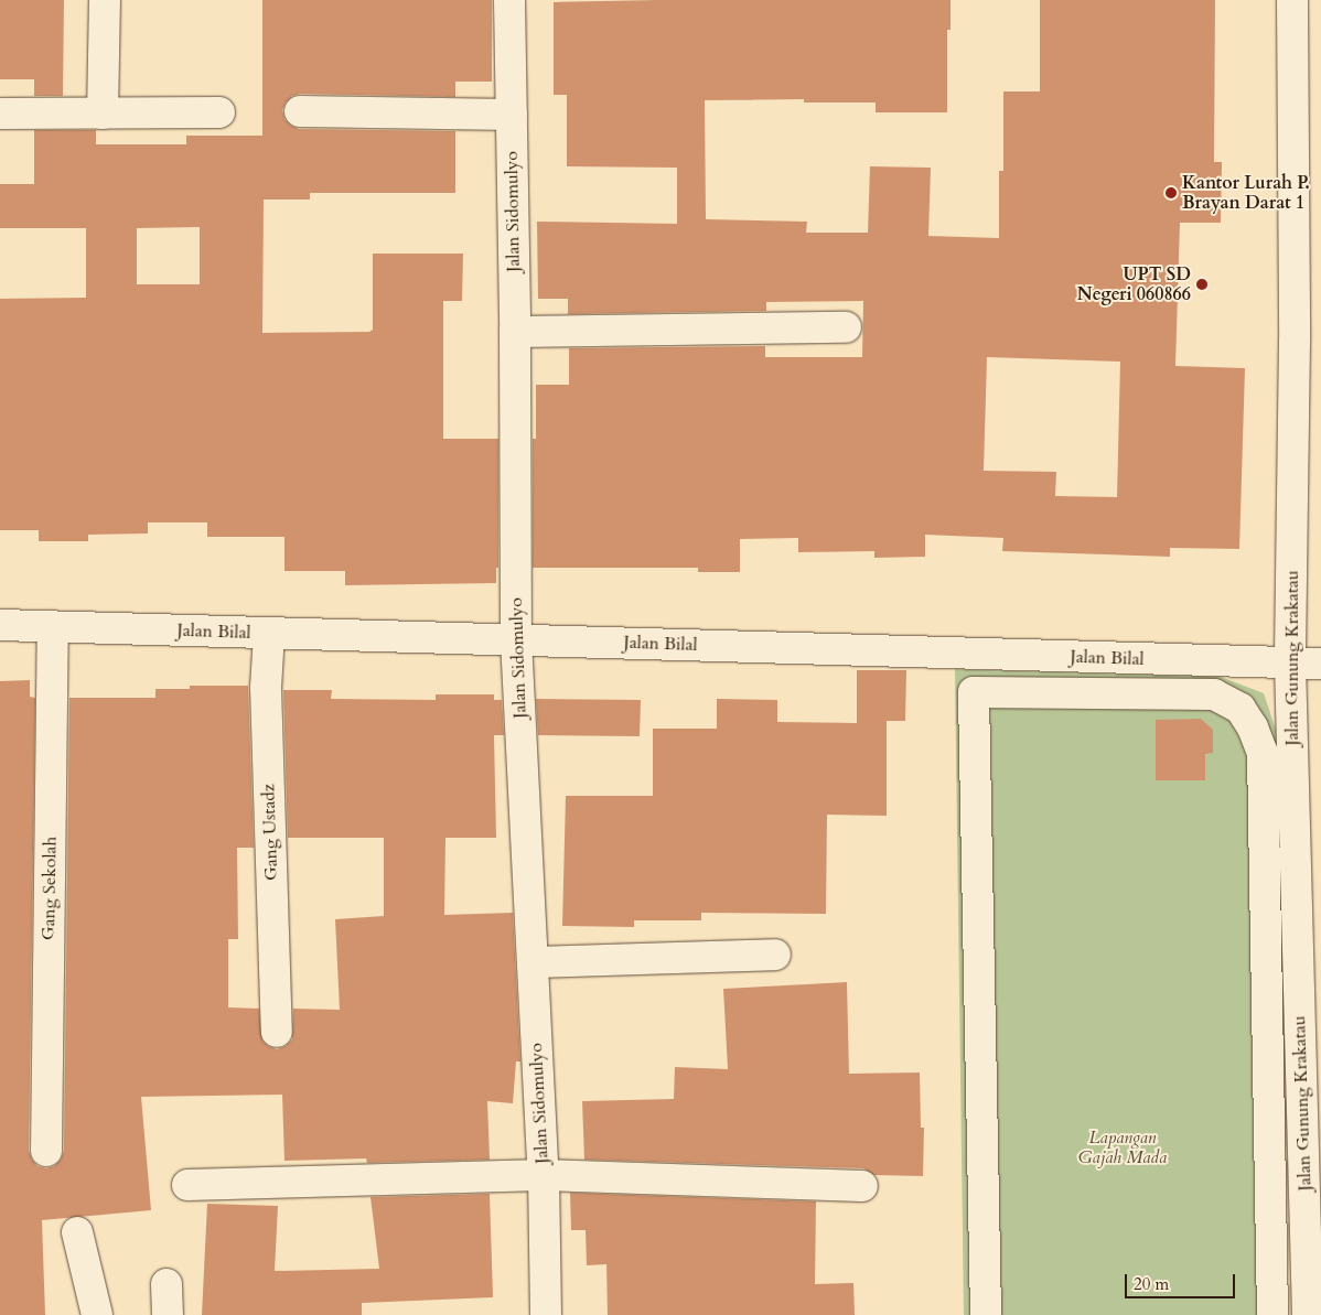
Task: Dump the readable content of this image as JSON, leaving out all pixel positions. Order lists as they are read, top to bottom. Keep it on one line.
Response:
{"streets":{"street":["Jalan Sidomulyo","Jalan Bilal","Jalan Gunung Krakatau","Gang Ustadz","Gang Sekolah"]},"crossings":[["Jalan Sidomulyo","Jalan Bilal"],["Jalan Bilal","Jalan Gunung Krakatau"],["Jalan Bilal","Gang Ustadz"],["Jalan Bilal","Gang Sekolah"]],"parks":["Lapangan Gajah Mada"],"places":["Kantor Lurah P. Brayan Darat 1","UPT SD Negeri 060866"],"scale_bar":"20 m"}
